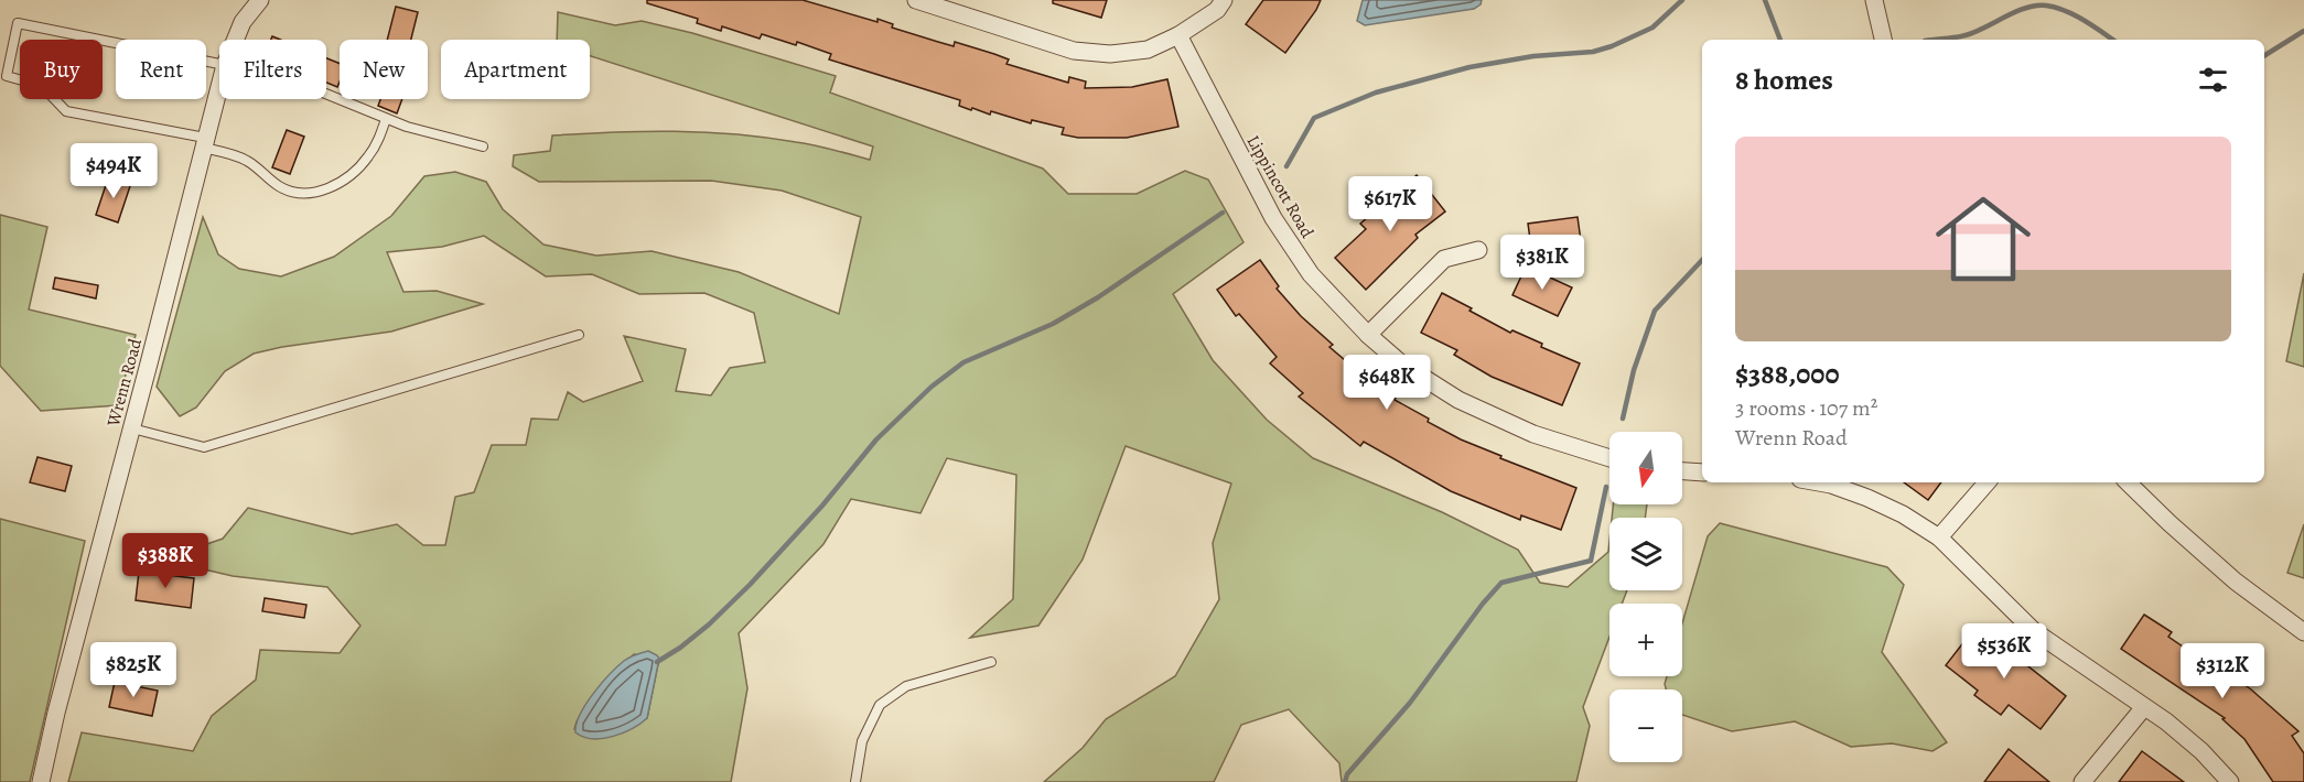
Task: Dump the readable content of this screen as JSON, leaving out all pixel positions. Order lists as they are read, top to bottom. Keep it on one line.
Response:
{"streets":{"street":["Lippincott Road","Wrenn Road"]},"north":"bottom","page":{"chip":["Buy","Rent","Filters","New","Apartment"],"heading":"8 homes","list":[{"name":"$388,000","note":"3 rooms · 107 m² · Wrenn Road"}],"price":["$494K","$617K","$381K","$648K","$388K","$536K","$825K","$312K"],"map_buttons":["+","−"]}}
